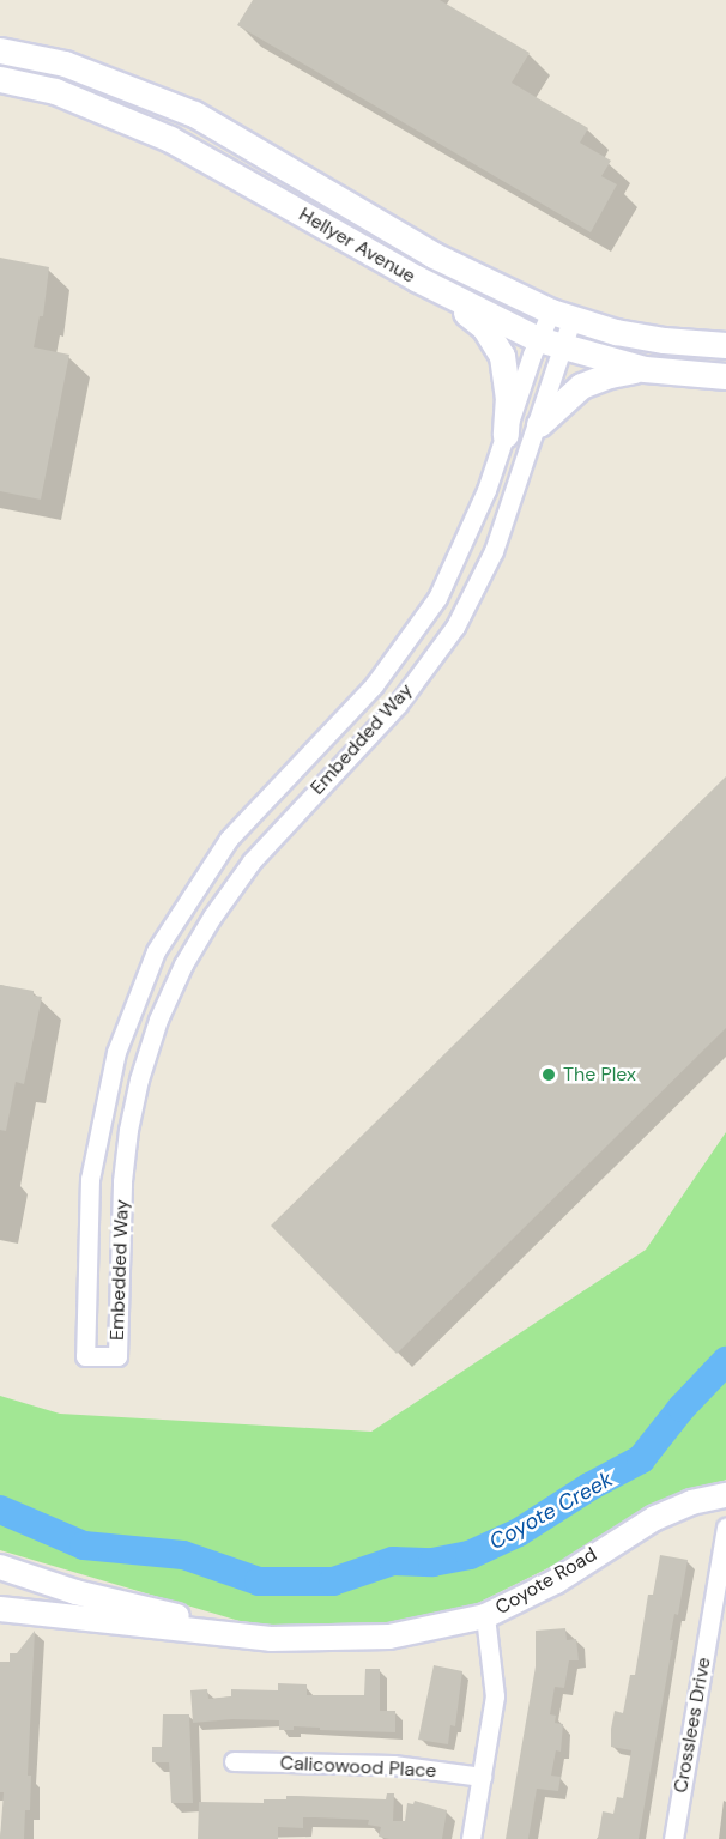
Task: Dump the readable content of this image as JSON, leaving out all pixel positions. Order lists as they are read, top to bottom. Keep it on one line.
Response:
{"streets":{"main road":["Hellyer Avenue"],"street":["Embedded Way","Coyote Road","Crosslees Drive","Calicowood Place"]},"crossings":[["Hellyer Avenue","Embedded Way"]],"water":["Coyote Creek"],"places":["The Plex"]}
